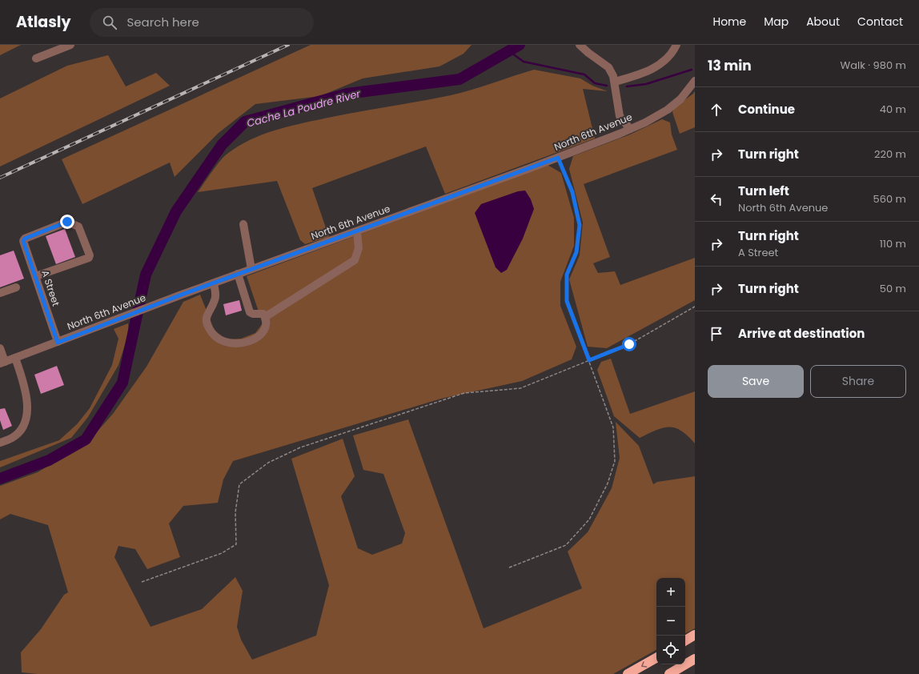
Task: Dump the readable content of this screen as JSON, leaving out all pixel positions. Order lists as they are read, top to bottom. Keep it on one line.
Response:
{"streets":{"street":["North 6th Avenue","A Street"]},"crossings":[["North 6th Avenue","A Street"]],"water":["Cache La Poudre River"],"page":{"header":"Atlasly","search":"Search here","nav":["Home","Map","About","Contact"],"heading":["13 min","Walk · 980 m"],"list":[["Continue","40 m"],["Turn right","220 m"],["Turn left","North 6th Avenue","560 m"],["Turn right","A Street","110 m"],["Turn right","50 m"],"Arrive at destination"],"buttons":["Save","Share"],"map_buttons":["+","−"]}}
